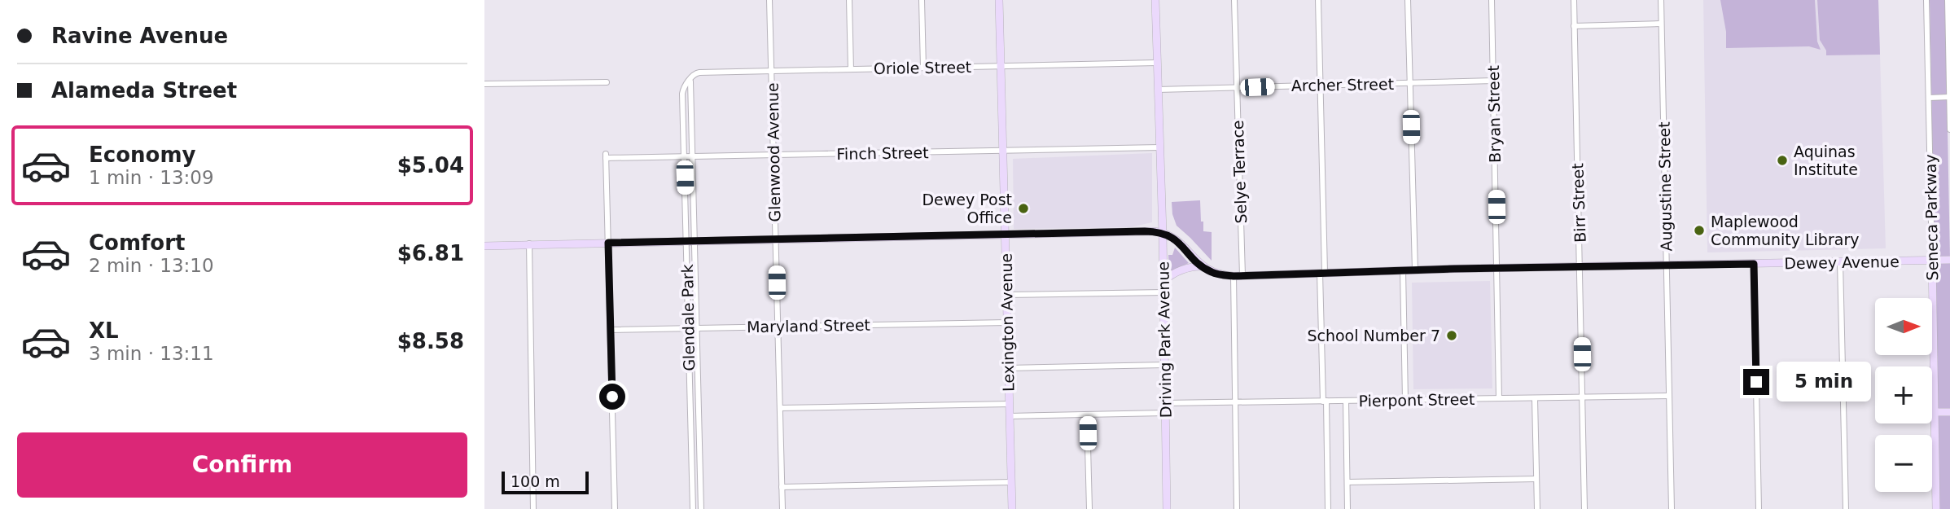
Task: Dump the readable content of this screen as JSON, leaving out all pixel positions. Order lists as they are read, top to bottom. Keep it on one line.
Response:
{"streets":{"street":["Oriole Street","Archer Street","Bryan Street","Glenwood Avenue","Finch Street","Selye Terrace","Augustine Street","Birr Street","Seneca Parkway","Dewey Avenue","Glendale Park","Lexington Avenue","Maryland Street","Driving Park Avenue","Pierpont Street"]},"crossings":[["Oriole Street","Glenwood Avenue"],["Oriole Street","Glendale Park"],["Oriole Street","Lexington Avenue"],["Oriole Street","Driving Park Avenue"],["Archer Street","Bryan Street"],["Archer Street","Selye Terrace"],["Archer Street","Driving Park Avenue"],["Bryan Street","Dewey Avenue"],["Bryan Street","Pierpont Street"],["Glenwood Avenue","Finch Street"],["Glenwood Avenue","Maryland Street"],["Finch Street","Glendale Park"],["Finch Street","Lexington Avenue"],["Finch Street","Driving Park Avenue"],["Selye Terrace","Dewey Avenue"],["Augustine Street","Dewey Avenue"],["Augustine Street","Pierpont Street"],["Birr Street","Dewey Avenue"],["Birr Street","Pierpont Street"],["Seneca Parkway","Dewey Avenue"],["Dewey Avenue","Driving Park Avenue"],["Glendale Park","Maryland Street"],["Lexington Avenue","Maryland Street"],["Driving Park Avenue","Pierpont Street"]],"places":["Aquinas Institute","Dewey Post Office","Maplewood Community Library","School Number 7"],"scale_bar":"100 m","north":"right","page":{"banner":["Ravine Avenue","Alameda Street"],"list":[{"name":"Economy","note":"1 min · 13:09","value":"$5.04"},{"name":"Comfort","note":"2 min · 13:10","value":"$6.81"},{"name":"XL","note":"3 min · 13:11","value":"$8.58"}],"map_buttons":["+","−"],"bubble":"5 min","buttons":"Confirm","scale":"100 m"}}
